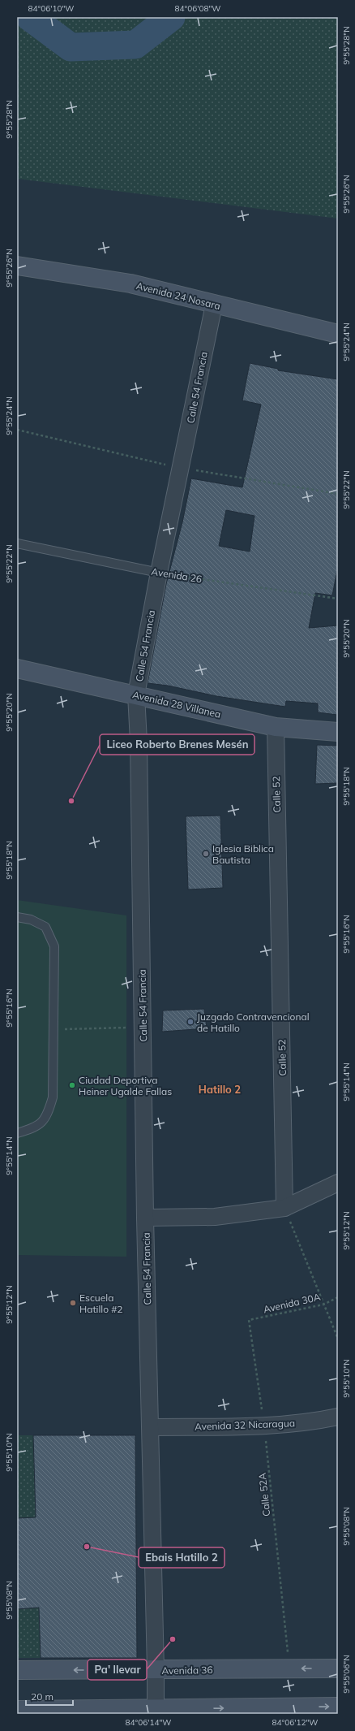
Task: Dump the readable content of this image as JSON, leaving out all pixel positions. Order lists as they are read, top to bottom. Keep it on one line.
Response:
{"streets":{"street":["Avenida 24 Nosara","Calle 54 Francia","Avenida 28 Villanea","Calle 52","Avenida 32 Nicaragua","Avenida 36"],"lane":["Avenida 26"],"path":["Avenida 30A","Calle 52A"]},"crossings":[["Avenida 24 Nosara","Calle 54 Francia"],["Calle 54 Francia","Avenida 26"],["Calle 54 Francia","Avenida 28 Villanea"],["Calle 54 Francia","Avenida 32 Nicaragua"],["Calle 54 Francia","Avenida 36"],["Avenida 28 Villanea","Calle 52"],["Avenida 30A","Calle 52A"],["Avenida 32 Nicaragua","Calle 52A"],["Calle 52A","Avenida 36"]],"districts":["Hatillo 2"],"places":["Liceo Roberto Brenes Mesén","Iglesia Biblica Bautista","Juzgado Contravencional de Hatillo","Ciudad Deportiva Heiner Ugalde Fallas","Escuela Hatillo #2","Ebais Hatillo 2","Pa' llevar"],"scale_bar":"20 m","coordinates":["84°06'10\"W","84°06'08\"W","9°55'28\"N","9°55'26\"N","9°55'24\"N","9°55'22\"N","9°55'20\"N","9°55'18\"N","9°55'16\"N","9°55'14\"N","9°55'12\"N","9°55'10\"N","9°55'08\"N","9°55'06\"N","84°06'14\"W","84°06'12\"W"]}
